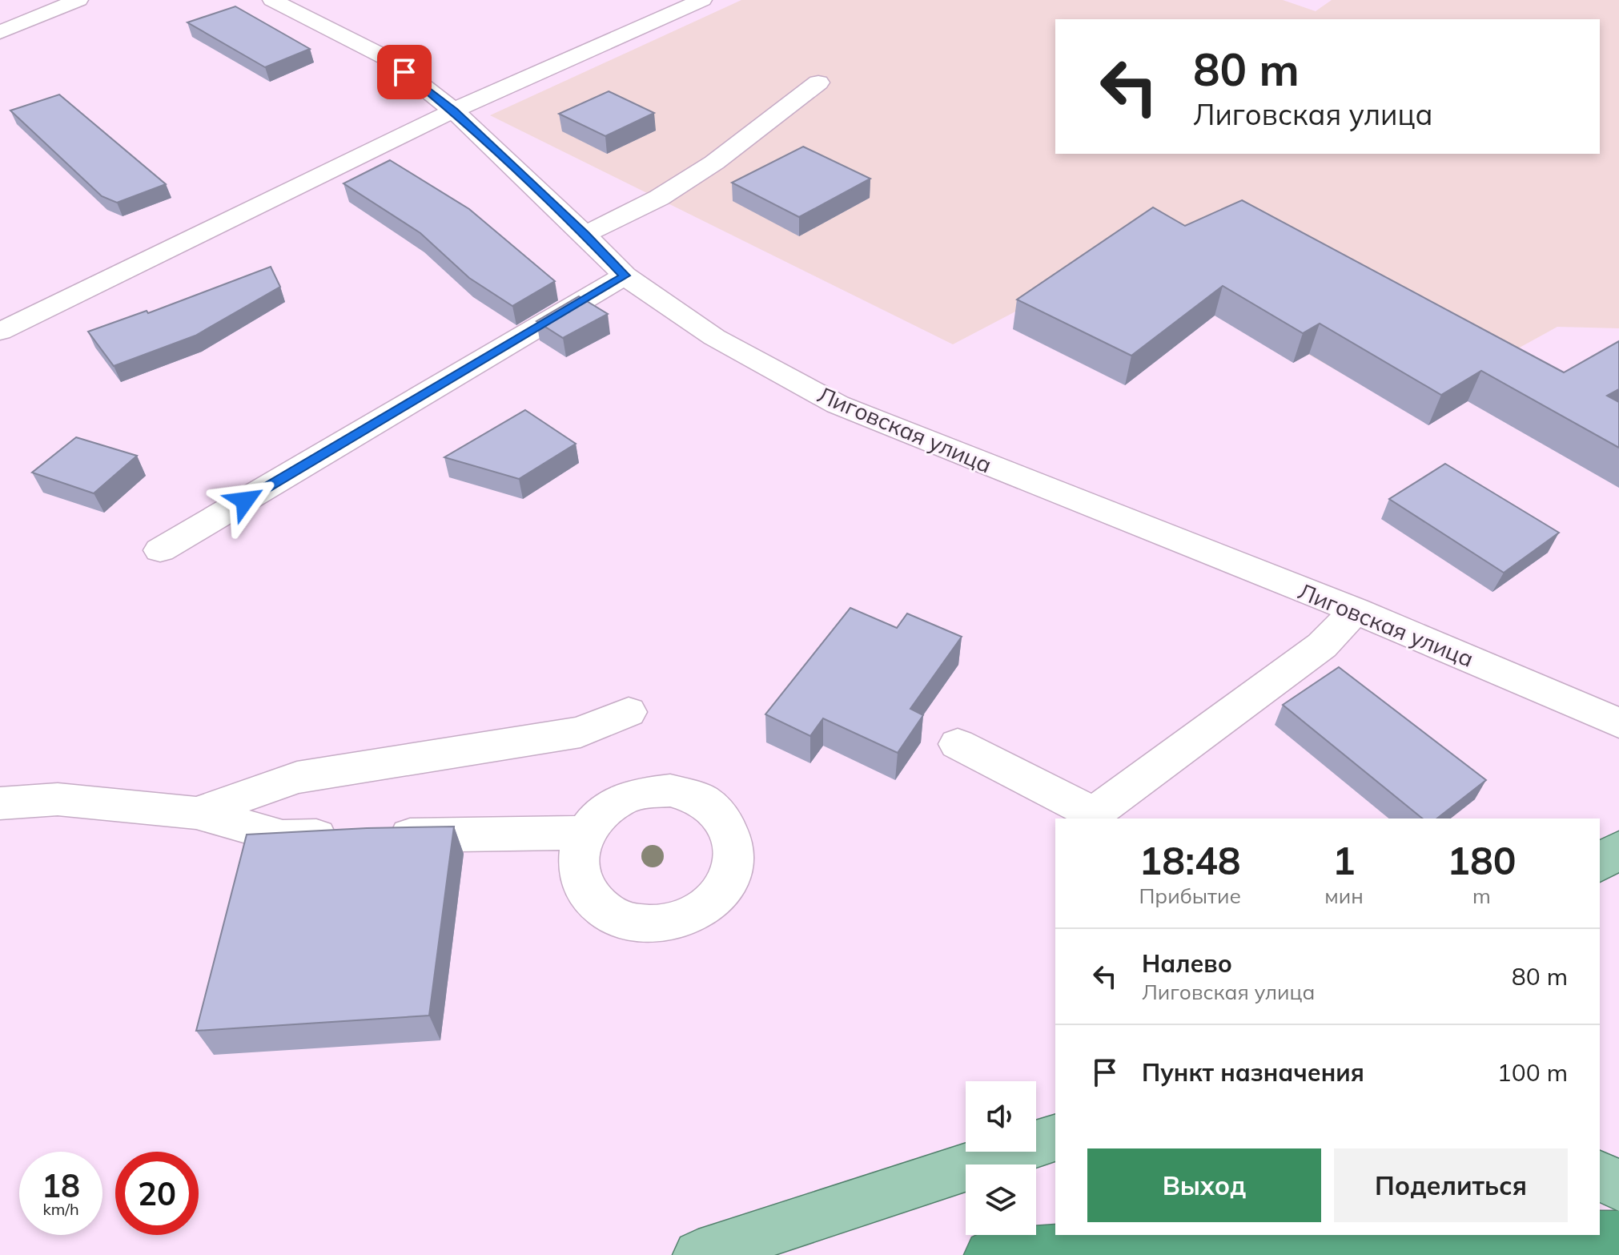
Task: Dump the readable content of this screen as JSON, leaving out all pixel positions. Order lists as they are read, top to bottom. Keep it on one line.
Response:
{"streets":{"street":["Лиговская улица"]},"page":{"turn":["80 m","Лиговская улица"],"eta":["18:48","Прибытие","1","мин","180","m"],"list":[{"name":"Налево","note":"Лиговская улица","value":"80 m"},{"name":"Пункт назначения","value":"100 m"}],"buttons":["Выход","Поделиться"],"speed":"18 km/h","limit":"20"}}
